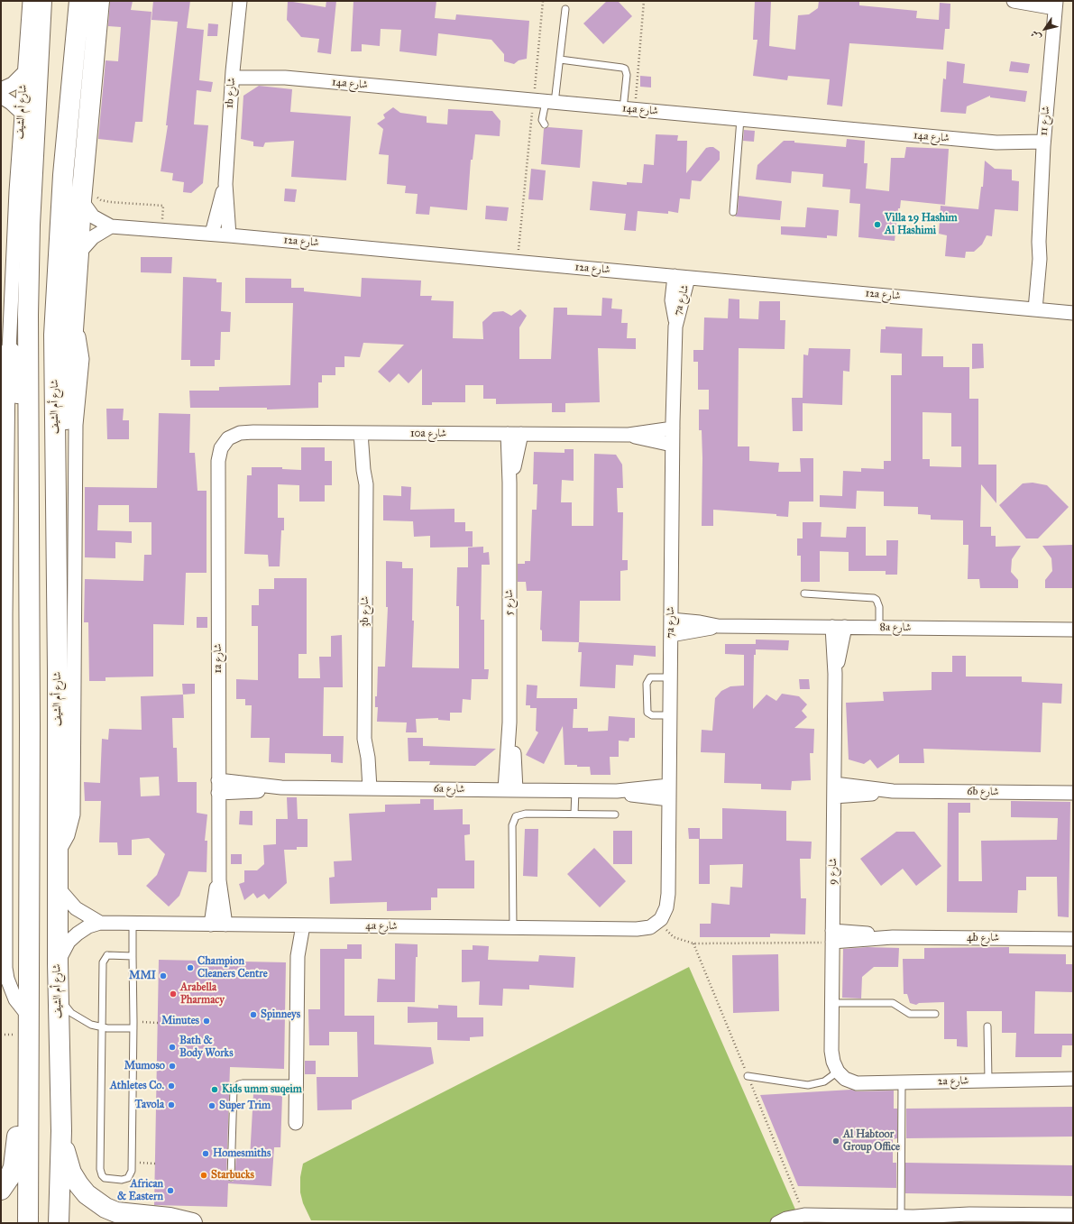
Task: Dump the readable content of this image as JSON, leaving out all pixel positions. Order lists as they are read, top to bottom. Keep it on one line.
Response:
{"streets":{"main road":["شارع أم الشيف"],"street":["14a شارع","1b شارع","شارع 11","12a شارع","7a شارع","10a شارع","شارع 5","3b شارع","8a شارع","1a شارع","6a شارع","6b شارع","شارع 9","4a شارع","4b شارع","2a شارع"]},"crossings":[["14a شارع","1b شارع"],["14a شارع","شارع 11"],["1b شارع","12a شارع"],["شارع أم الشيف","4a شارع"],["شارع 11","12a شارع"],["12a شارع","7a شارع"],["7a شارع","10a شارع"],["7a شارع","8a شارع"],["7a شارع","6a شارع"],["7a شارع","4a شارع"],["10a شارع","شارع 5"],["10a شارع","3b شارع"],["10a شارع","1a شارع"],["شارع 5","6a شارع"],["3b شارع","6a شارع"],["8a شارع","شارع 9"],["1a شارع","6a شارع"],["1a شارع","4a شارع"],["6b شارع","شارع 9"],["شارع 9","4b شارع"],["شارع 9","2a شارع"]],"places":["Villa 29 Hashim Al Hashimi","Champion Cleaners Centre","MMI","Arabella Pharmacy","Spinneys","Minutes","Bath & Body Works","Mumoso","Athletes Co.","Kids umm suqeim","Tavola","Super Trim","Al Habtoor Group Office","Homesmiths","Starbucks","African & Eastern"],"north":"bottom left"}
